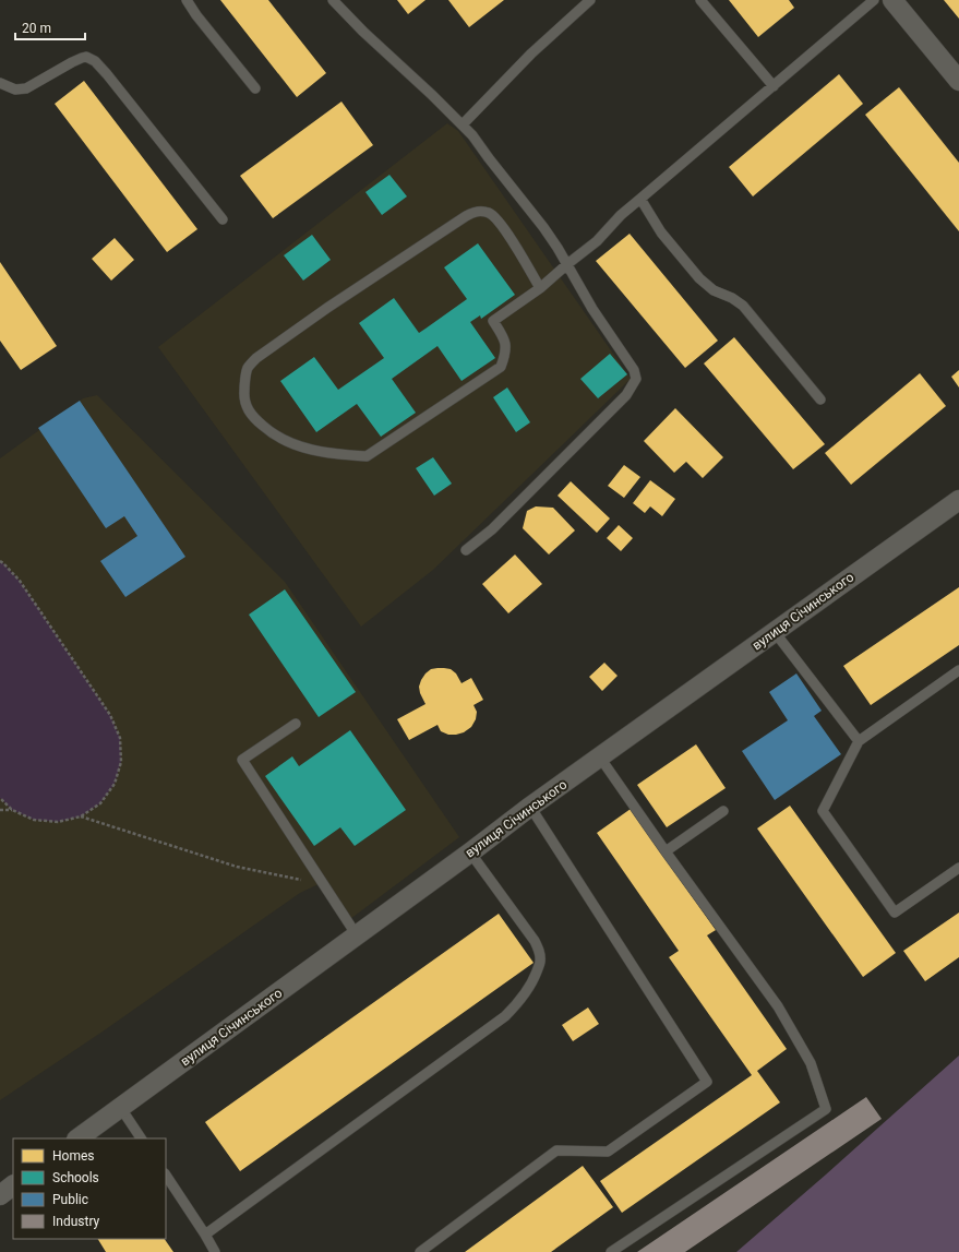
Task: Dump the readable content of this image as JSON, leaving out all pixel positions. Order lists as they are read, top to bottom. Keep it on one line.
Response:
{"streets":{"street":["вулиця Січинського"]},"legend":["Homes","Schools","Public","Industry"],"scale_bar":"20 m"}
